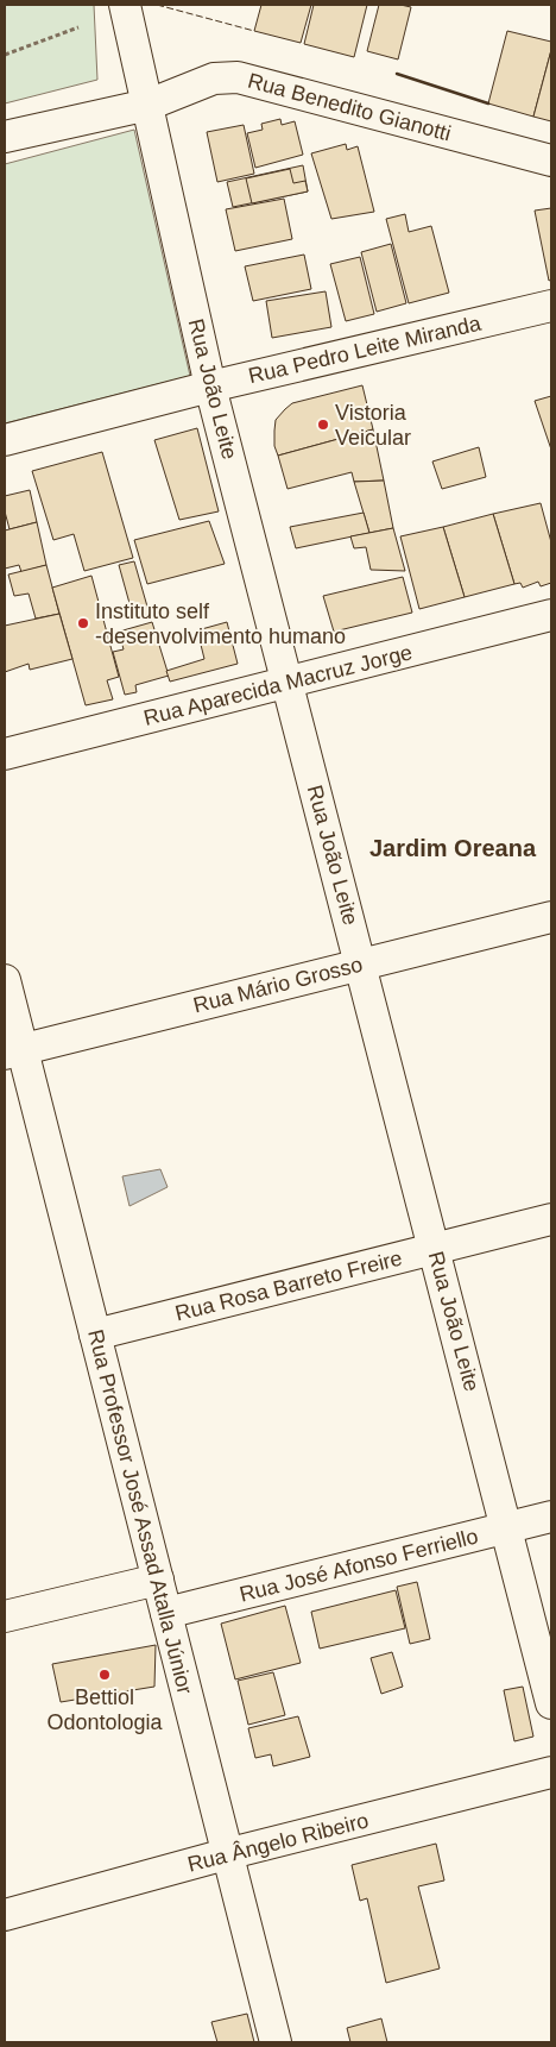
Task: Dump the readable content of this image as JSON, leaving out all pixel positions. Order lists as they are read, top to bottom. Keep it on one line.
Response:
{"streets":{"street":["Rua Benedito Gianotti","Rua Pedro Leite Miranda","Rua João Leite","Rua Aparecida Macruz Jorge","Rua Mário Grosso","Rua Rosa Barreto Freire","Rua Professor José Assad Atalla Júnior","Rua José Afonso Ferriello","Rua Ângelo Ribeiro"]},"crossings":[["Rua Benedito Gianotti","Rua João Leite"],["Rua Pedro Leite Miranda","Rua João Leite"],["Rua João Leite","Rua Aparecida Macruz Jorge"],["Rua João Leite","Rua Mário Grosso"],["Rua João Leite","Rua Rosa Barreto Freire"],["Rua João Leite","Rua José Afonso Ferriello"],["Rua Mário Grosso","Rua Professor José Assad Atalla Júnior"],["Rua Rosa Barreto Freire","Rua Professor José Assad Atalla Júnior"],["Rua Professor José Assad Atalla Júnior","Rua José Afonso Ferriello"],["Rua Professor José Assad Atalla Júnior","Rua Ângelo Ribeiro"]],"districts":["Jardim Oreana"],"places":["Vistoria Veicular","Instituto self -desenvolvimento humano","Bettiol Odontologia"]}
